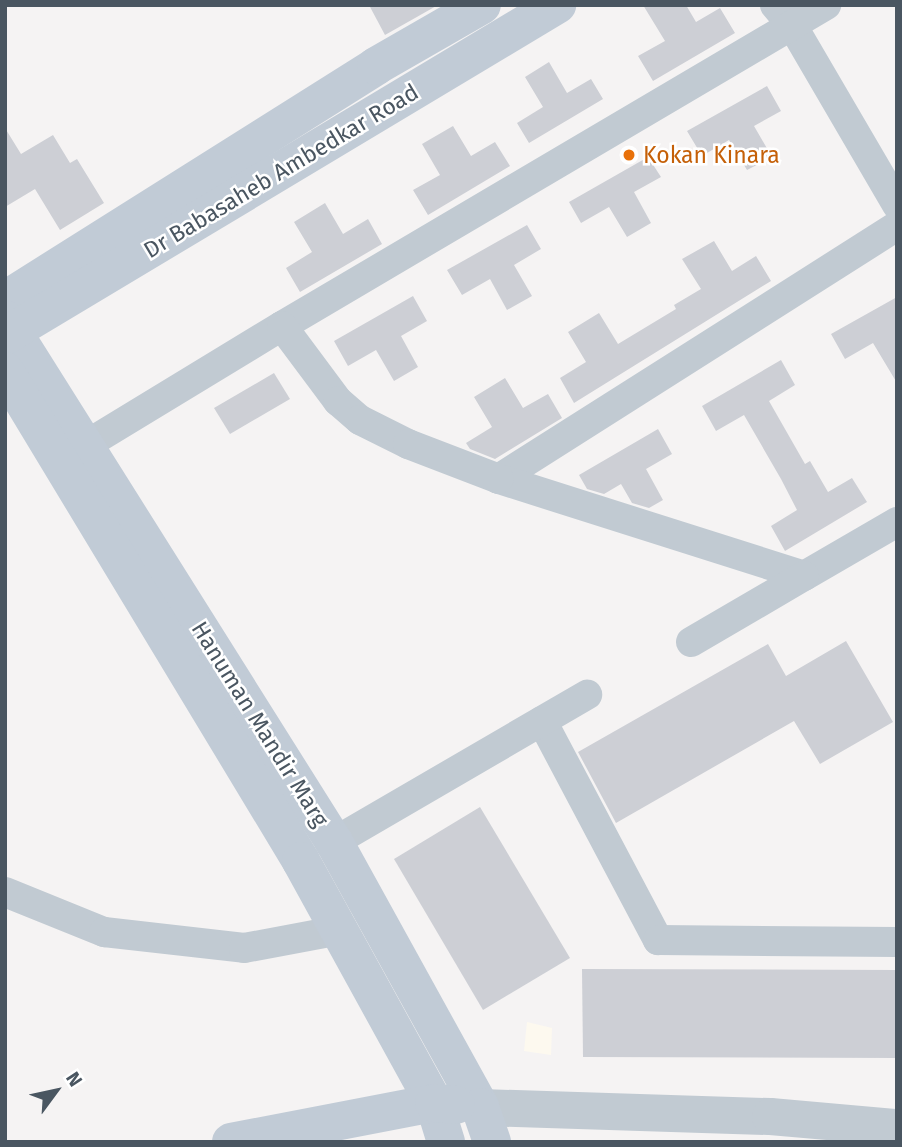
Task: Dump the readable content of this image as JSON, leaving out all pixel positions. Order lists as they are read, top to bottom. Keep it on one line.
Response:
{"streets":{"main road":["Dr Babasaheb Ambedkar Road","Hanuman Mandir Marg"]},"crossings":[["Dr Babasaheb Ambedkar Road","Hanuman Mandir Marg"]],"places":["Kokan Kinara"],"north":"top right"}
